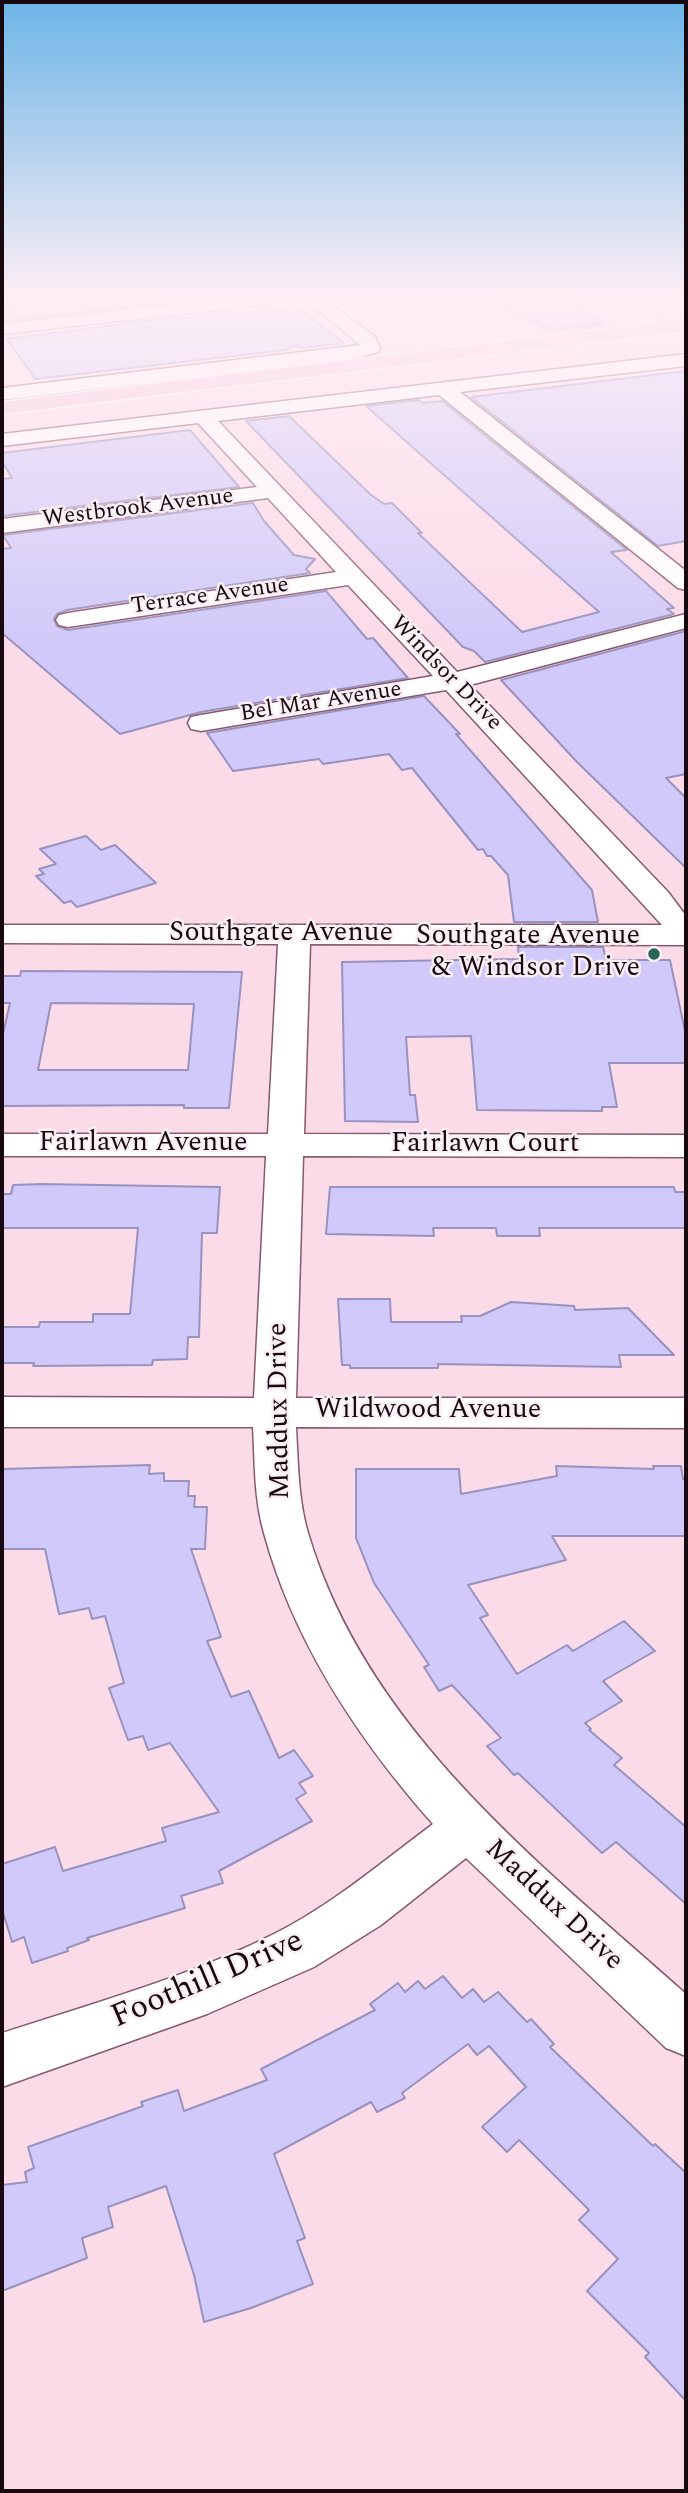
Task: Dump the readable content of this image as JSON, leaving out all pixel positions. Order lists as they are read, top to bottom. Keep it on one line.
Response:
{"streets":{"street":["Westbrook Avenue","Terrace Avenue","Windsor Drive","Bel Mar Avenue","Southgate Avenue","Fairlawn Avenue","Fairlawn Court","Maddux Drive","Wildwood Avenue","Foothill Drive"]},"crossings":[["Westbrook Avenue","Windsor Drive"],["Terrace Avenue","Windsor Drive"],["Windsor Drive","Bel Mar Avenue"],["Windsor Drive","Southgate Avenue"],["Southgate Avenue","Maddux Drive"],["Fairlawn Avenue","Fairlawn Court"],["Fairlawn Avenue","Maddux Drive"],["Fairlawn Court","Maddux Drive"],["Maddux Drive","Wildwood Avenue"],["Maddux Drive","Foothill Drive"]],"places":["Southgate Avenue & Windsor Drive"]}
